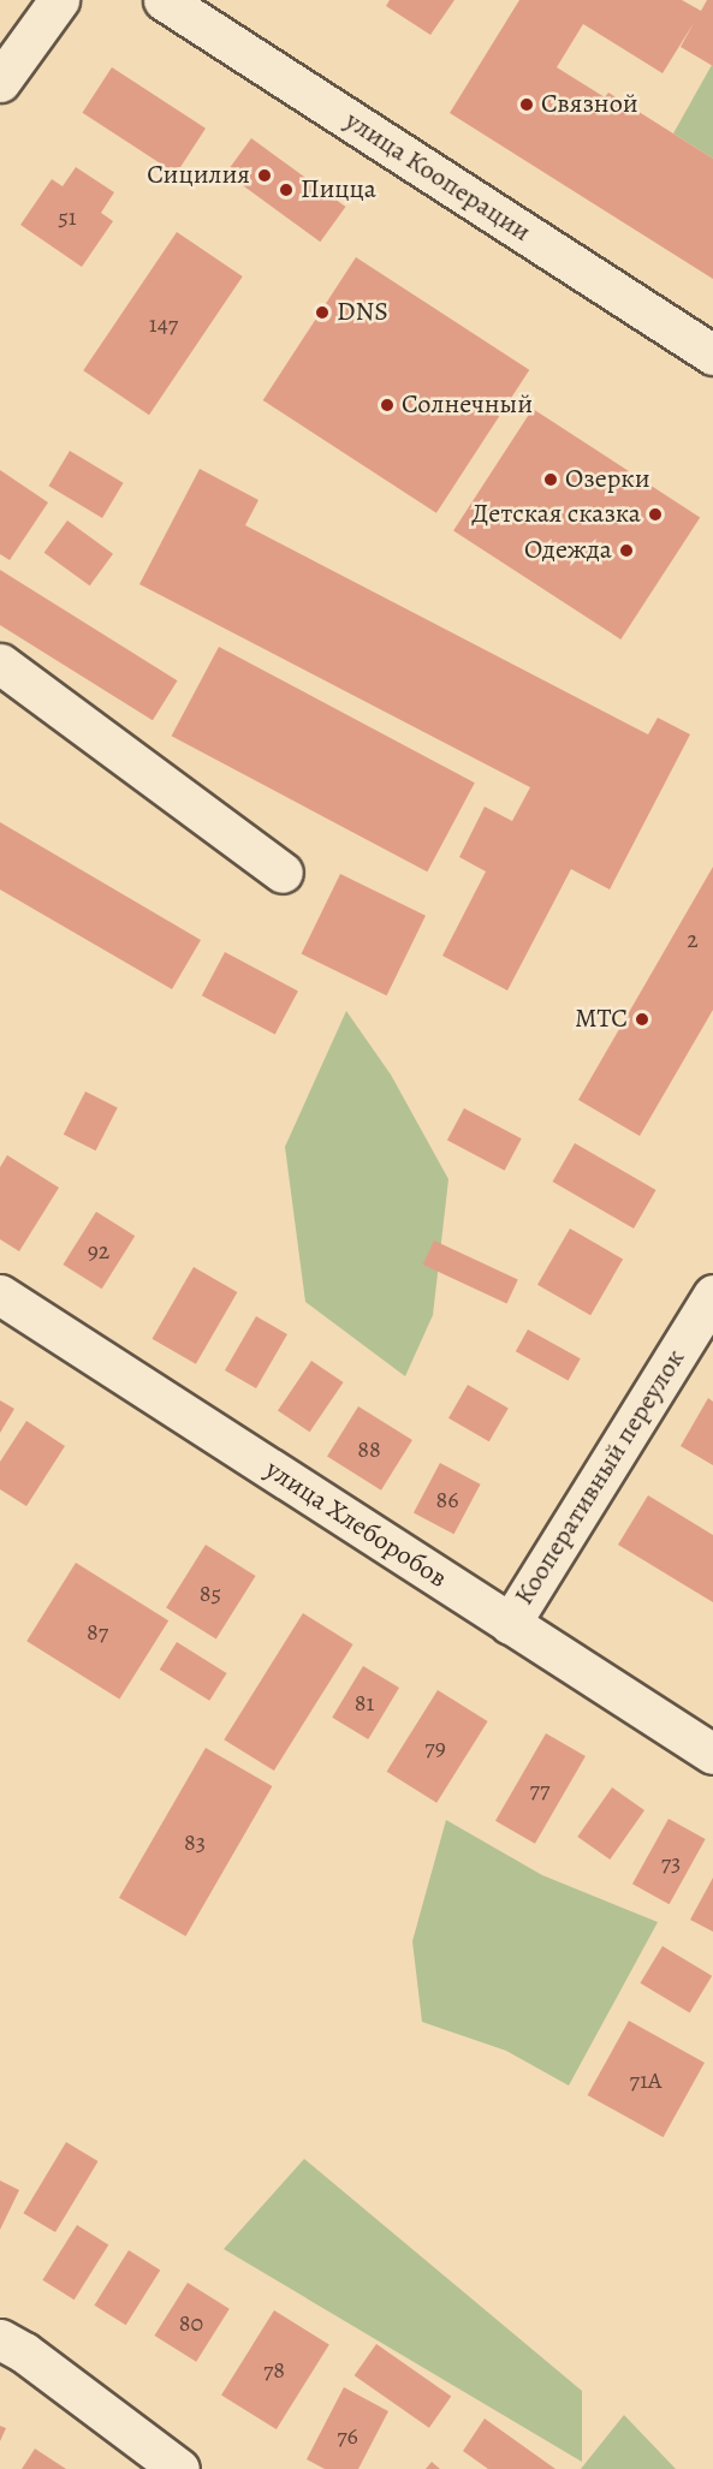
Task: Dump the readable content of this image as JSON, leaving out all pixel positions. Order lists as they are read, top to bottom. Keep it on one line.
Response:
{"streets":{"street":["улица Кооперации","Кооперативный переулок","улица Хлеборобов"]},"crossings":[["Кооперативный переулок","улица Хлеборобов"]],"places":["Связной","Сицилия","Пицца","DNS","Солнечный","Озерки","Детская сказка","Одежда","МТС"],"house_numbers":["51","147","2","92","88","86","85","87","81","79","77","83","73","71А","80","78","76"]}
